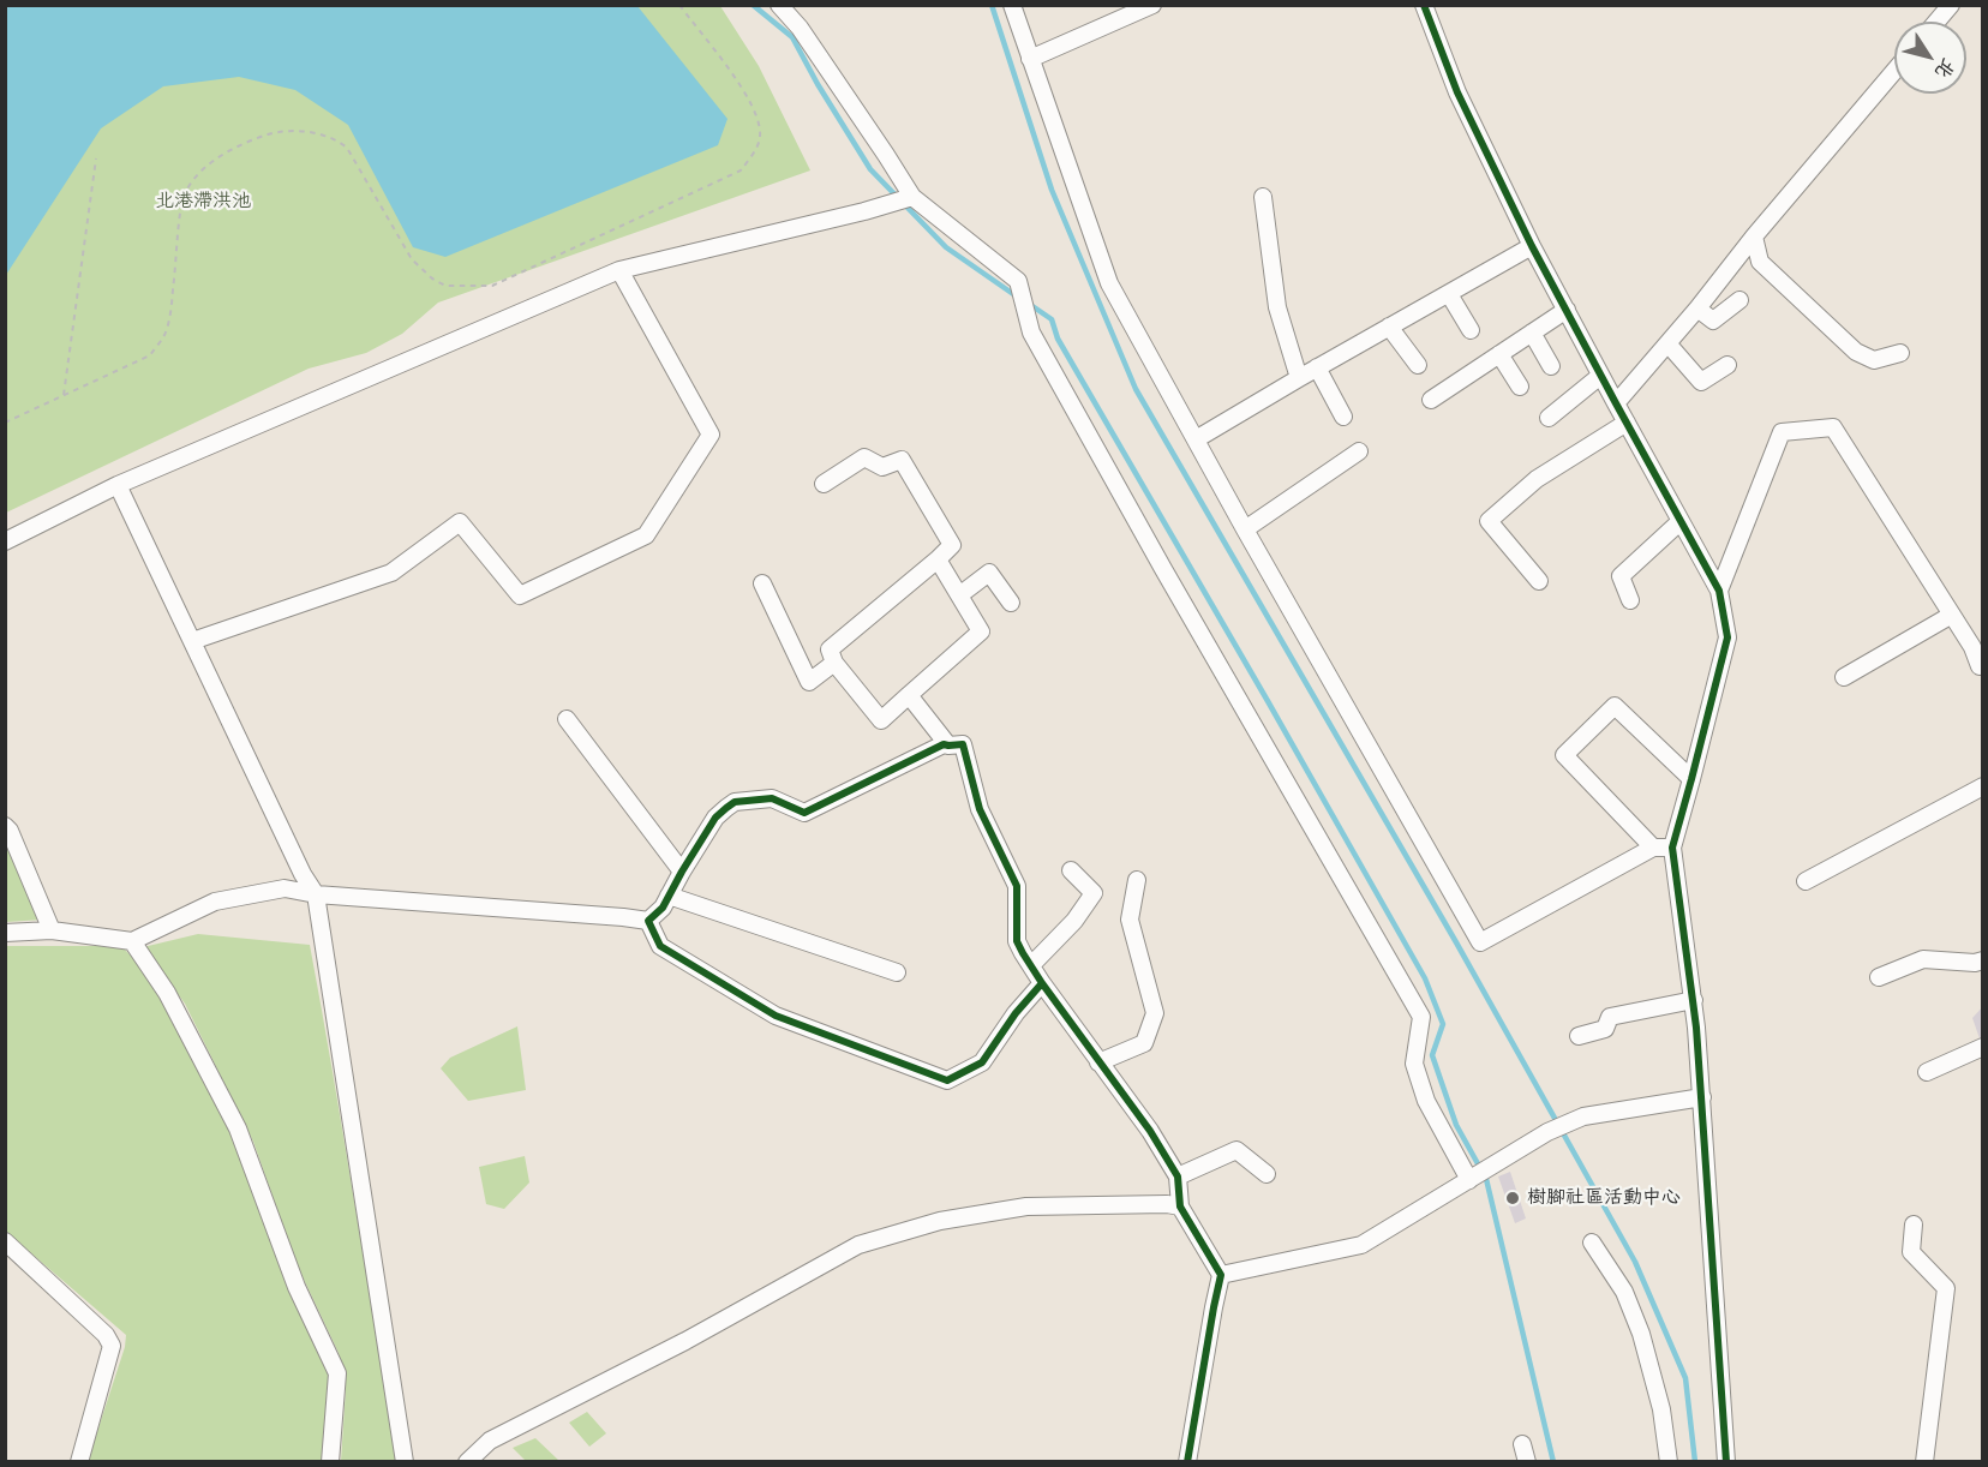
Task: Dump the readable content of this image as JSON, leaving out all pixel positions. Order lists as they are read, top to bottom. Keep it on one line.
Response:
{"parks":["北港滯洪池"],"places":["樹腳社區活動中心"],"north":"bottom right"}
